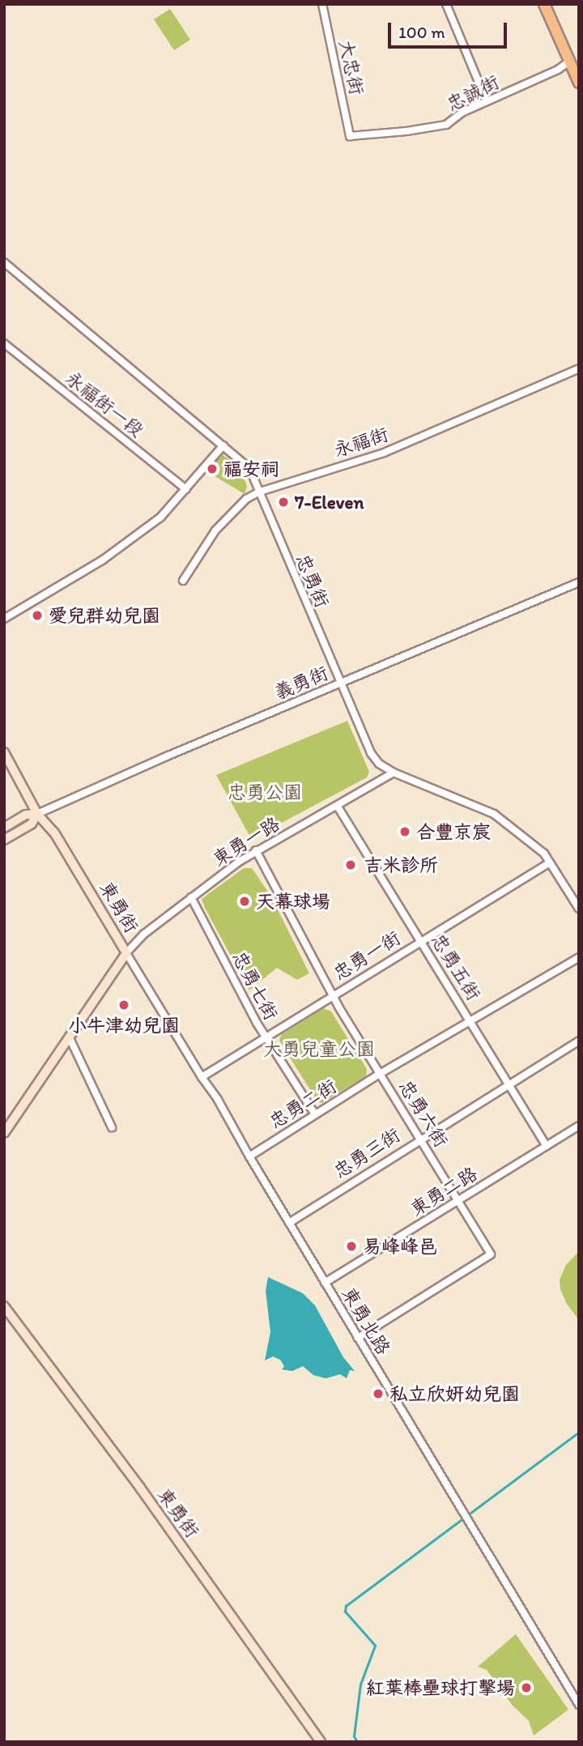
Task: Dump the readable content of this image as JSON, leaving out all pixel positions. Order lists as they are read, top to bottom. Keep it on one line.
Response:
{"streets":{"street":["大忠街","忠誠街","永福街一段","永福街","忠勇街","義勇街","東勇一路","東勇街","忠勇一街","忠勇五街","忠勇七街","忠勇二街","忠勇六街","忠勇三街","東勇二路","東勇北路"]},"crossings":[["大忠街","忠誠街"],["永福街","忠勇街"],["忠勇街","義勇街"],["忠勇街","東勇一路"],["忠勇街","忠勇一街"],["義勇街","東勇街"],["東勇一路","東勇街"],["東勇一路","忠勇五街"],["東勇一路","忠勇七街"],["東勇一路","忠勇六街"],["東勇一路","東勇北路"],["東勇街","東勇北路"],["忠勇一街","忠勇五街"],["忠勇一街","忠勇七街"],["忠勇一街","忠勇六街"],["忠勇一街","東勇北路"],["忠勇五街","忠勇二街"],["忠勇五街","忠勇三街"],["忠勇五街","東勇二路"],["忠勇七街","忠勇二街"],["忠勇二街","忠勇六街"],["忠勇二街","東勇北路"],["忠勇六街","忠勇三街"],["忠勇六街","東勇二路"],["忠勇六街","東勇北路"],["忠勇三街","東勇北路"],["東勇二路","東勇北路"]],"parks":["忠勇公園","大勇兒童公園"],"places":["福安祠","7-Eleven","愛兒群幼兒園","合豐京宸","吉米診所","天幕球場","小牛津幼兒園","易峰峰邑","私立欣妍幼兒園","紅葉棒壘球打擊場"],"scale_bar":"100 m"}
